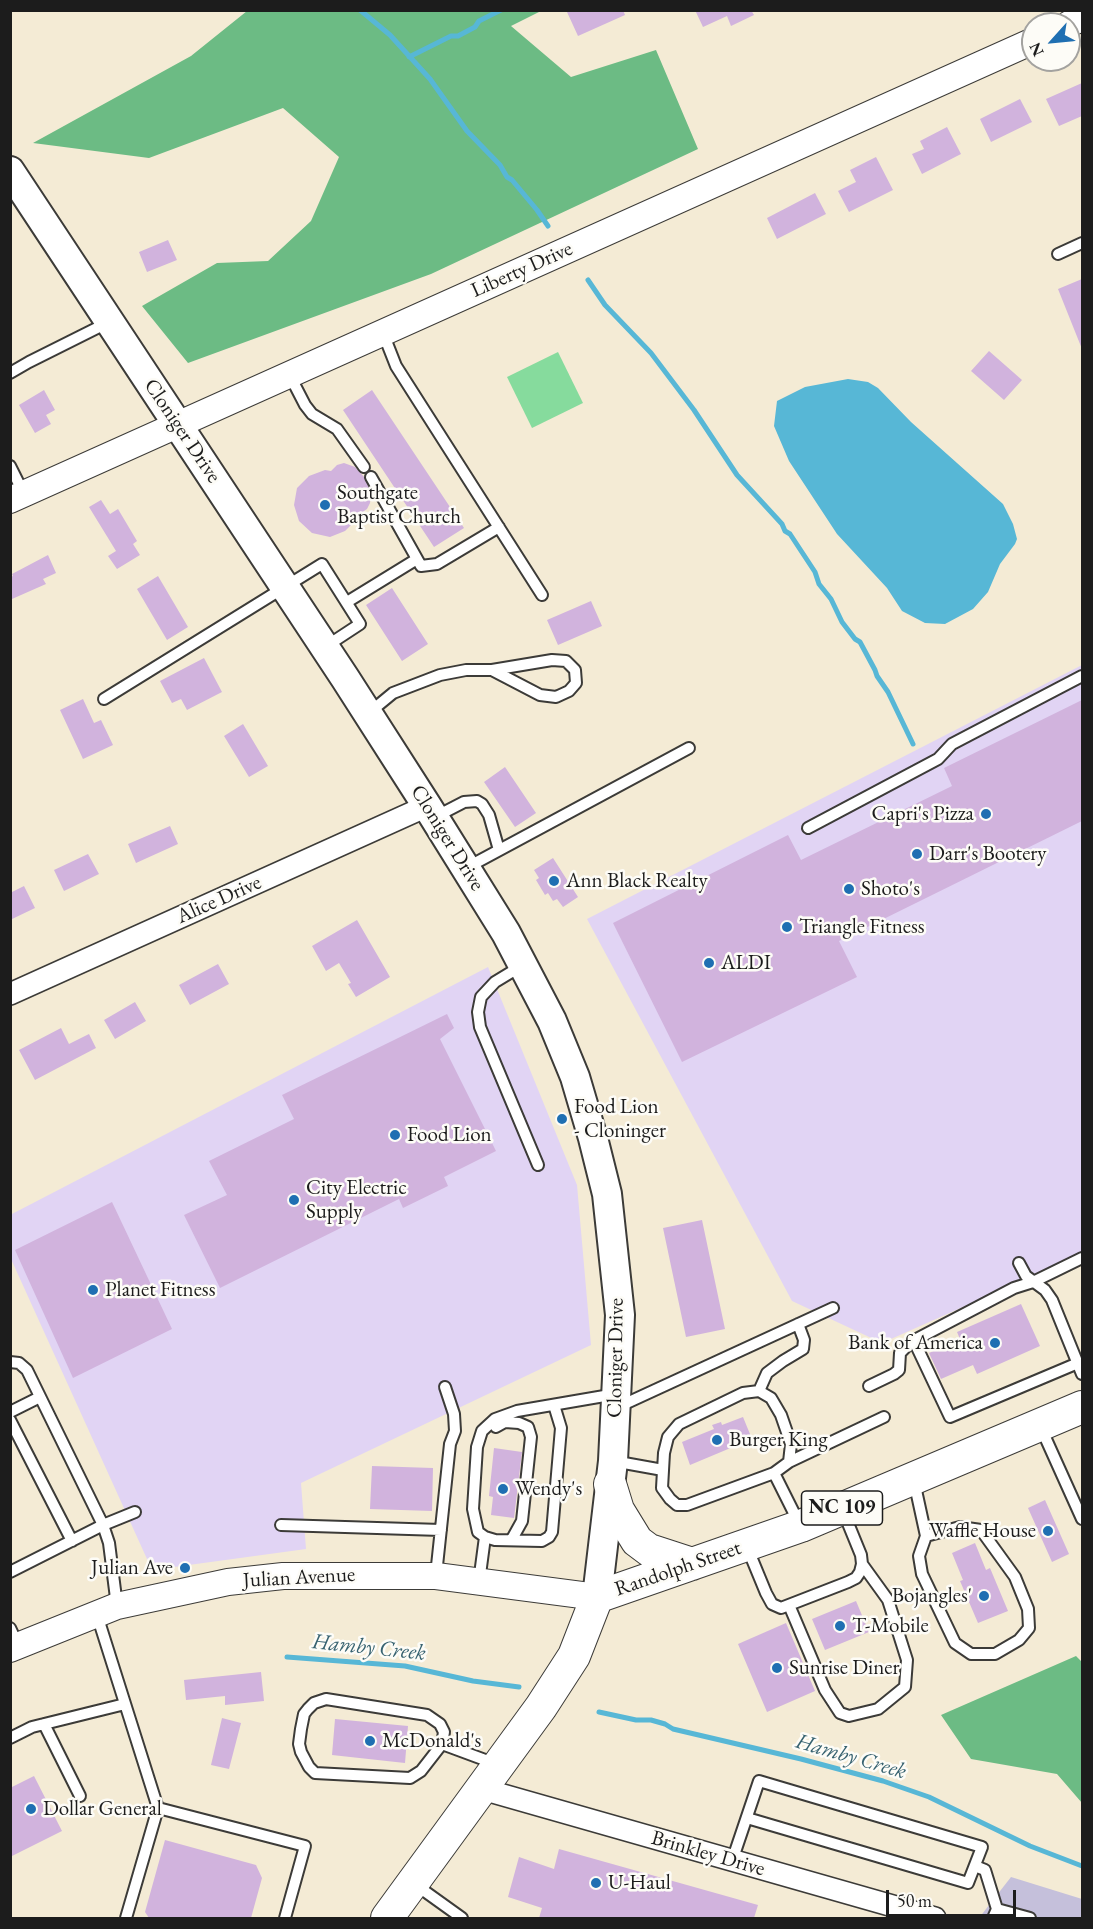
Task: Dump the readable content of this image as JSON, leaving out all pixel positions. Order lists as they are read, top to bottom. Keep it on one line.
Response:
{"streets":{"main road":["Cloniger Drive","NC 109","Randolph Street"],"street":["Liberty Drive","Alice Drive","Julian Avenue","Brinkley Drive"]},"crossings":[["Liberty Drive","Cloniger Drive"],["Cloniger Drive","Alice Drive"],["Cloniger Drive","Randolph Street"],["Cloniger Drive","Julian Avenue"],["Randolph Street","Julian Avenue"],["Randolph Street","Brinkley Drive"]],"water":["Hamby Creek"],"places":["Southgate Baptist Church","Capri's Pizza","Darr's Bootery","Ann Black Realty","Shoto's","Triangle Fitness","ALDI","Food Lion - Cloninger","Food Lion","City Electric Supply","Planet Fitness","Bank of America","Burger King","Wendy's","Waffle House","Julian Ave","Bojangles'","T-Mobile","Sunrise Diner","McDonald's","Dollar General","U-Haul"],"scale_bar":"50 m","north":"bottom left"}
